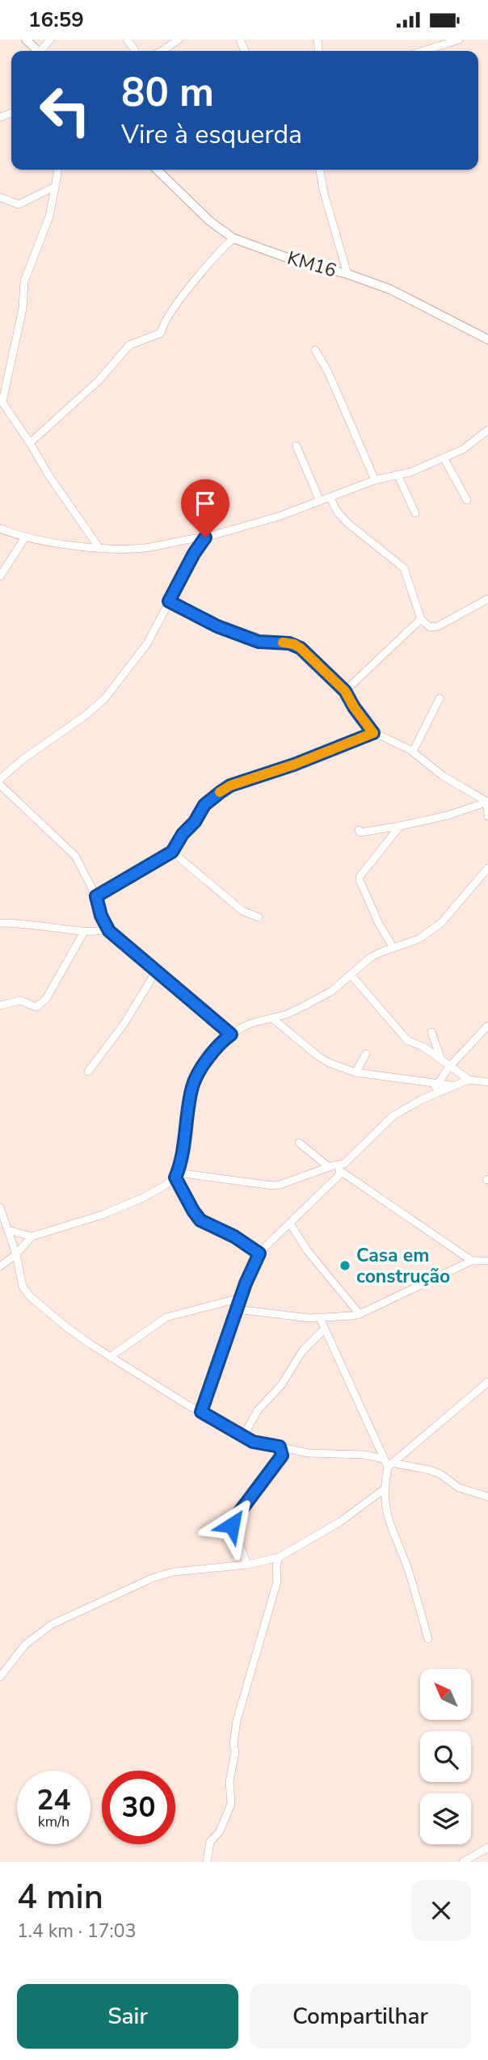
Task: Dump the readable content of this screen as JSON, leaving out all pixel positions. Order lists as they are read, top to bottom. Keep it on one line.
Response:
{"streets":{"street":["KM16"]},"places":["Casa em construção"],"north":"top left","page":{"status":"16:59","turn":["80 m","Vire à esquerda"],"speed":"24 km/h","limit":"30","heading":["4 min","1.4 km · 17:03"],"buttons":["Sair","Compartilhar"]}}
